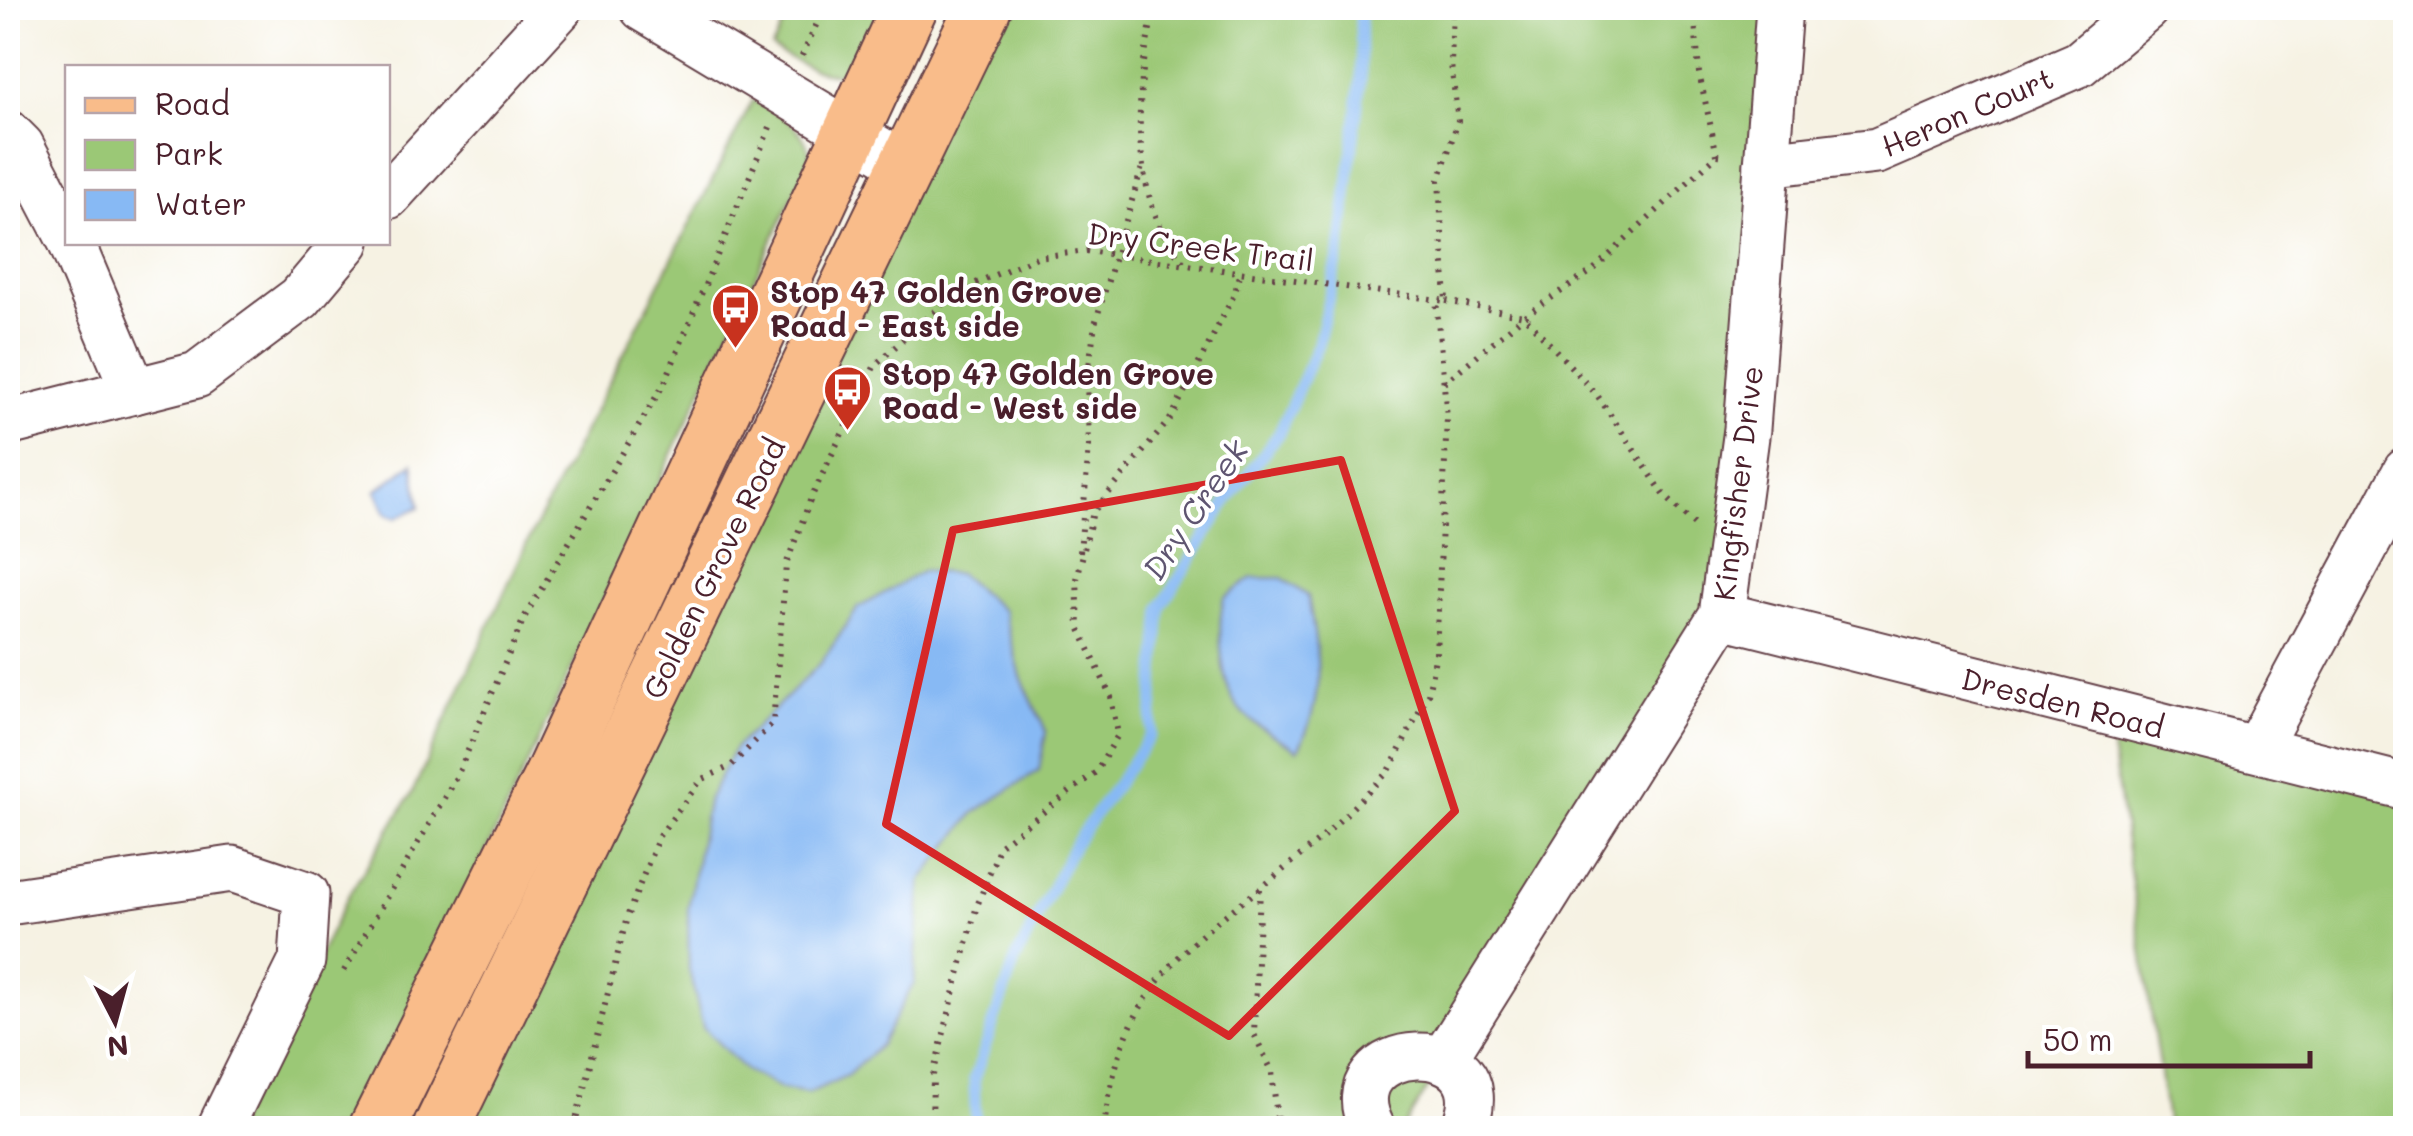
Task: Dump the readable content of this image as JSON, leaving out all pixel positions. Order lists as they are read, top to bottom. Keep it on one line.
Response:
{"streets":{"main road":["Golden Grove Road"],"street":["Heron Court","Kingfisher Drive","Dresden Road"],"path":["Dry Creek Trail"]},"crossings":[["Heron Court","Kingfisher Drive"],["Kingfisher Drive","Dresden Road"]],"water":["Dry Creek"],"places":{"bus stop":["Stop 47 Golden Grove Road - East side","Stop 47 Golden Grove Road - West side"]},"legend":["Road","Park","Water"],"scale_bar":"50 m","north":"bottom"}
